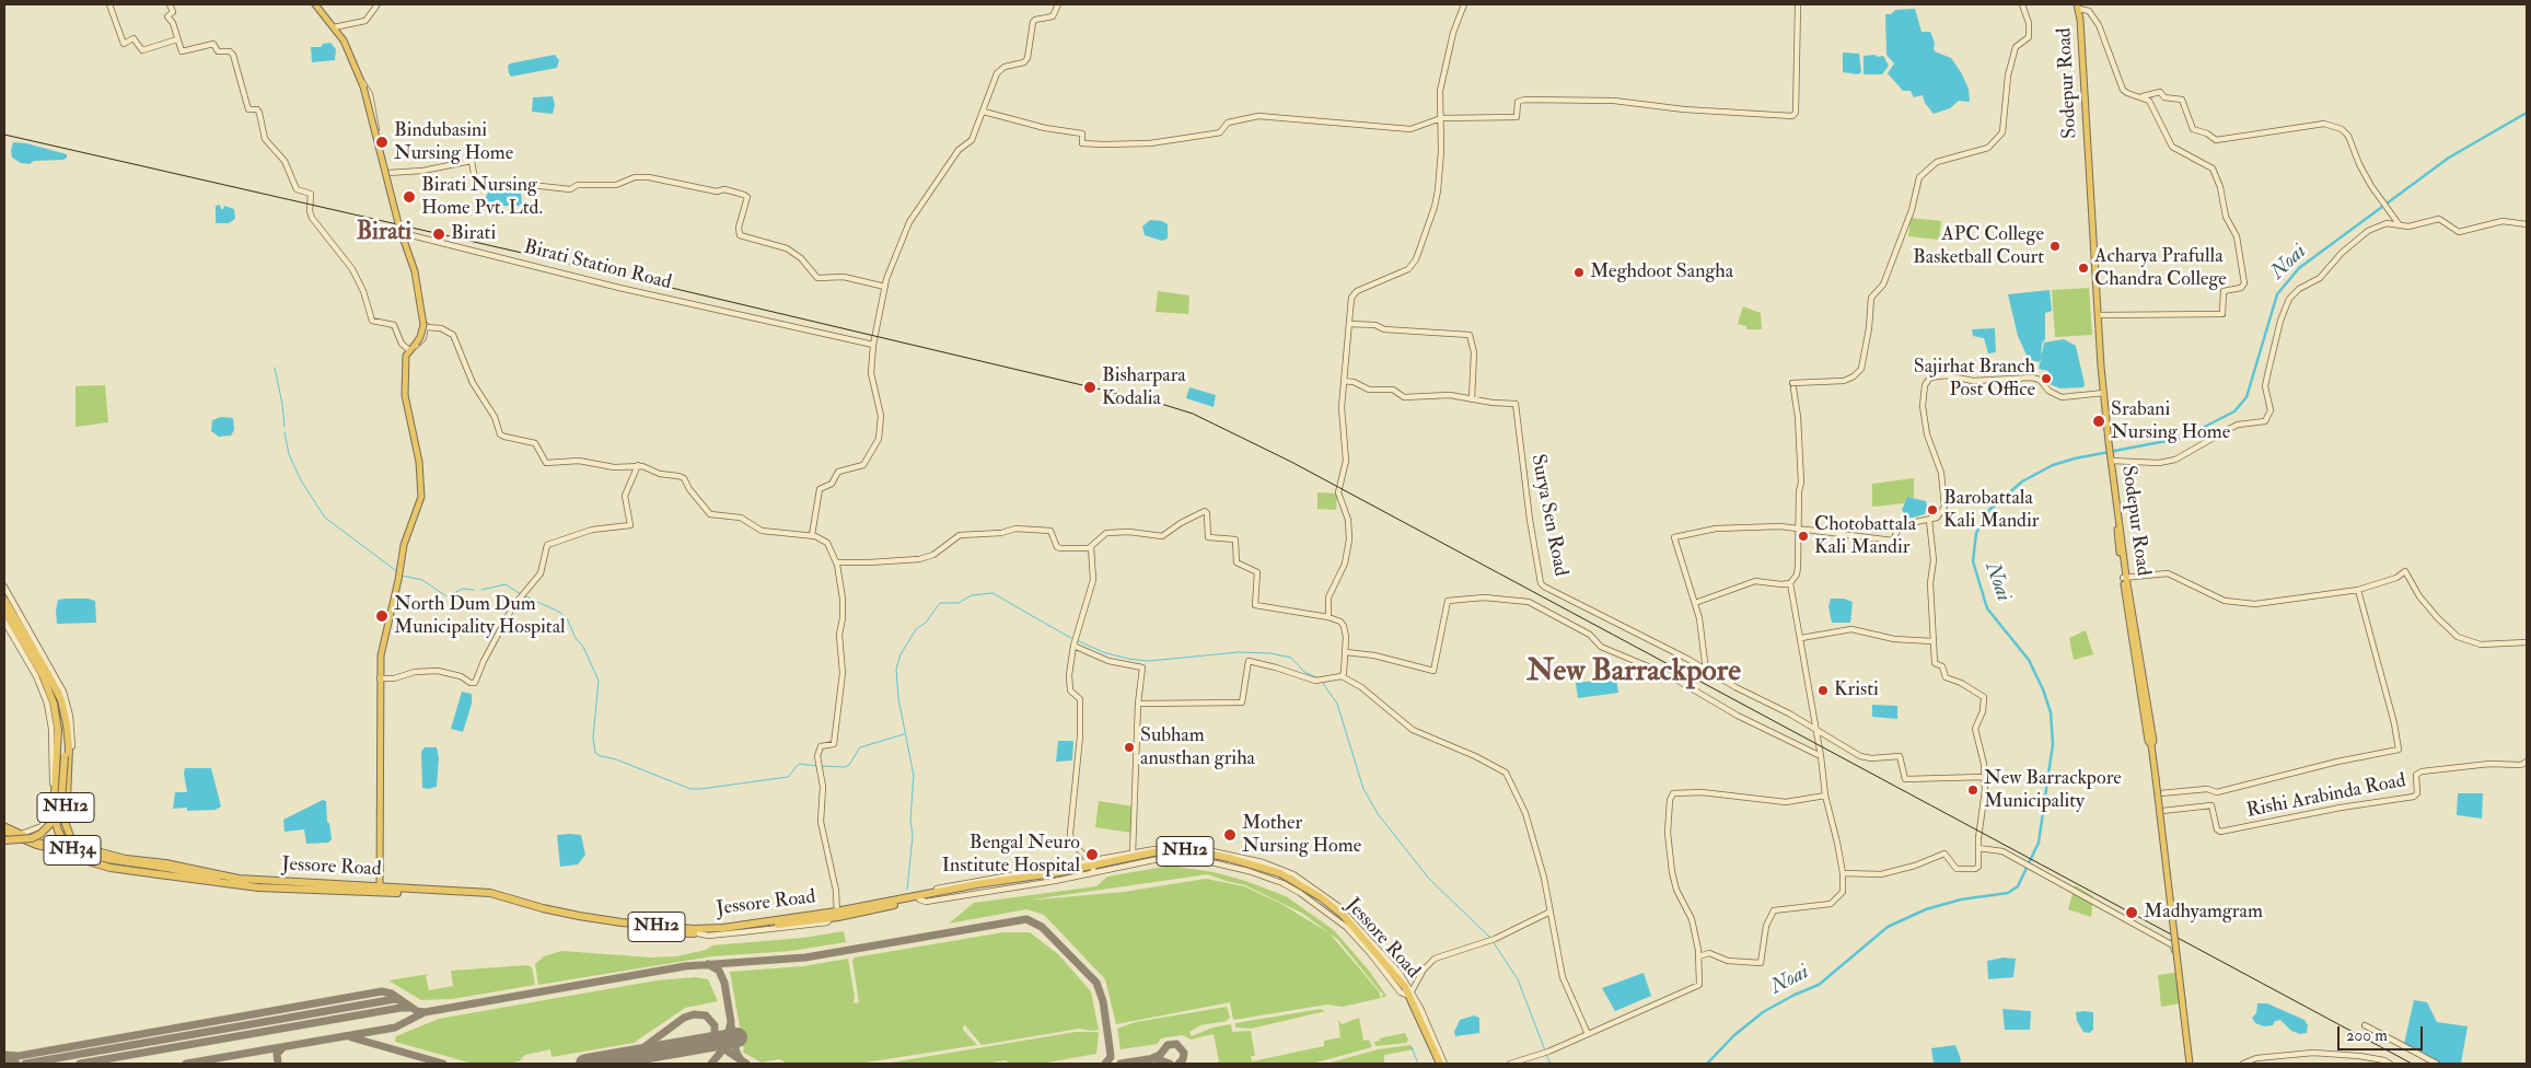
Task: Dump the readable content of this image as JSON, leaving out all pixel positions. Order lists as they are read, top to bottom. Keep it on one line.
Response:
{"streets":{"highway":["NH12","Jessore Road"],"main road":["Sodepur Road","NH34"],"street":["Birati Station Road","Surya Sen Road","Rishi Arabinda Road"]},"crossings":[["NH12","Jessore Road"]],"districts":["Birati","New Barrackpore"],"water":["Noai"],"places":["Bindubasini Nursing Home","Birati Nursing Home Pvt. Ltd.","Birati","APC College Basketball Court","Acharya Prafulla Chandra College","Meghdoot Sangha","Sajirhat Branch Post Office","Bisharpara Kodalia","Srabani Nursing Home","Barobattala Kali Mandir","Chotobattala Kali Mandir","North Dum Dum Municipality Hospital","Kristi","Subham anusthan griha","New Barrackpore Municipality","Mother Nursing Home","Bengal Neuro Institute Hospital","Madhyamgram"],"scale_bar":"200 m"}
